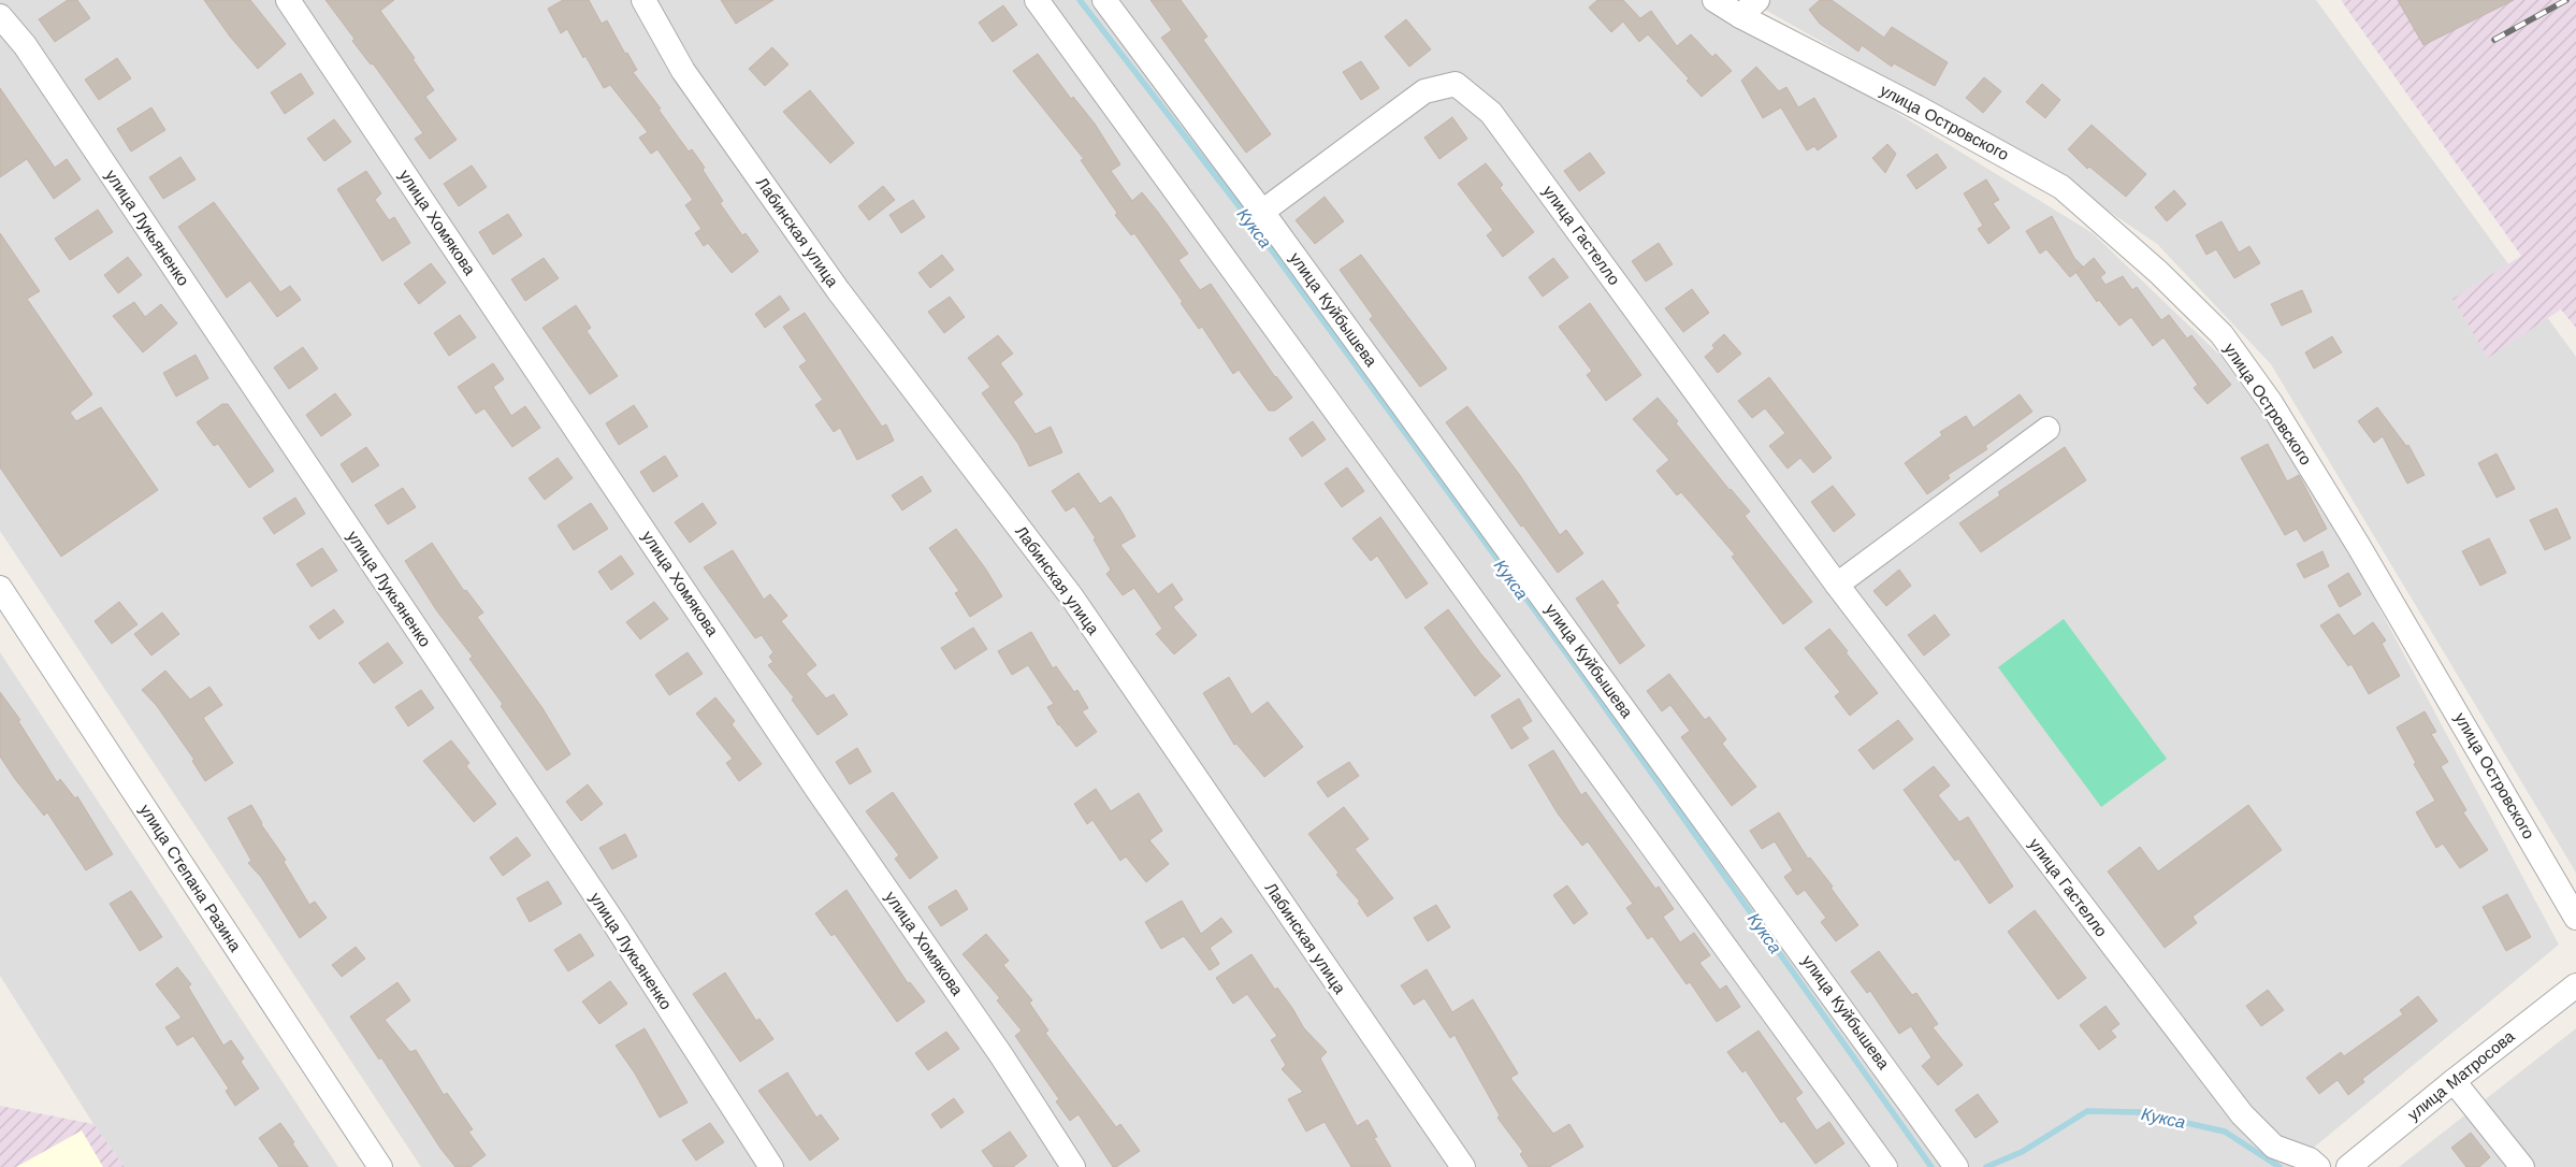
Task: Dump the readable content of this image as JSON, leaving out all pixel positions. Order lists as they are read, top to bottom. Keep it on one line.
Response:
{"streets":{"street":["улица Островского","улица Хомякова","улица Лукьяненко","Лабинская улица","улица Гастелло","улица Куйбышева","улица Степана Разина","улица Матросова"]},"crossings":[["улица Гастелло","улица Куйбышева"]],"water":["Кукса"]}
